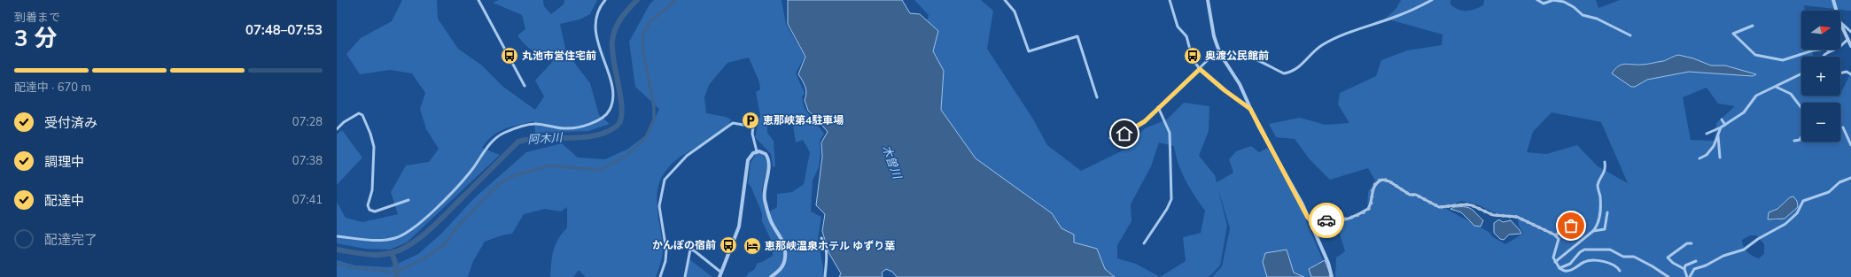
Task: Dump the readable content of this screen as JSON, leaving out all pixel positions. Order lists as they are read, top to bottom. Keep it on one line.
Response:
{"water":["阿木川","木曽川"],"places":{"bus stop":["丸池市営住宅前","奥渡公民館前","かんぽの宿前"],"parking":["恵那峡第4駐車場"],"hotel":["恵那峡温泉ホテル ゆずり葉"]},"north":"right","page":{"heading":["3 分","到着まで","07:48–07:53"],"map_buttons":["+","−"],"bar":"配達中 · 670 m","list":[["受付済み","07:28"],["調理中","07:38"],["配達中","07:41"],"配達完了"]}}
